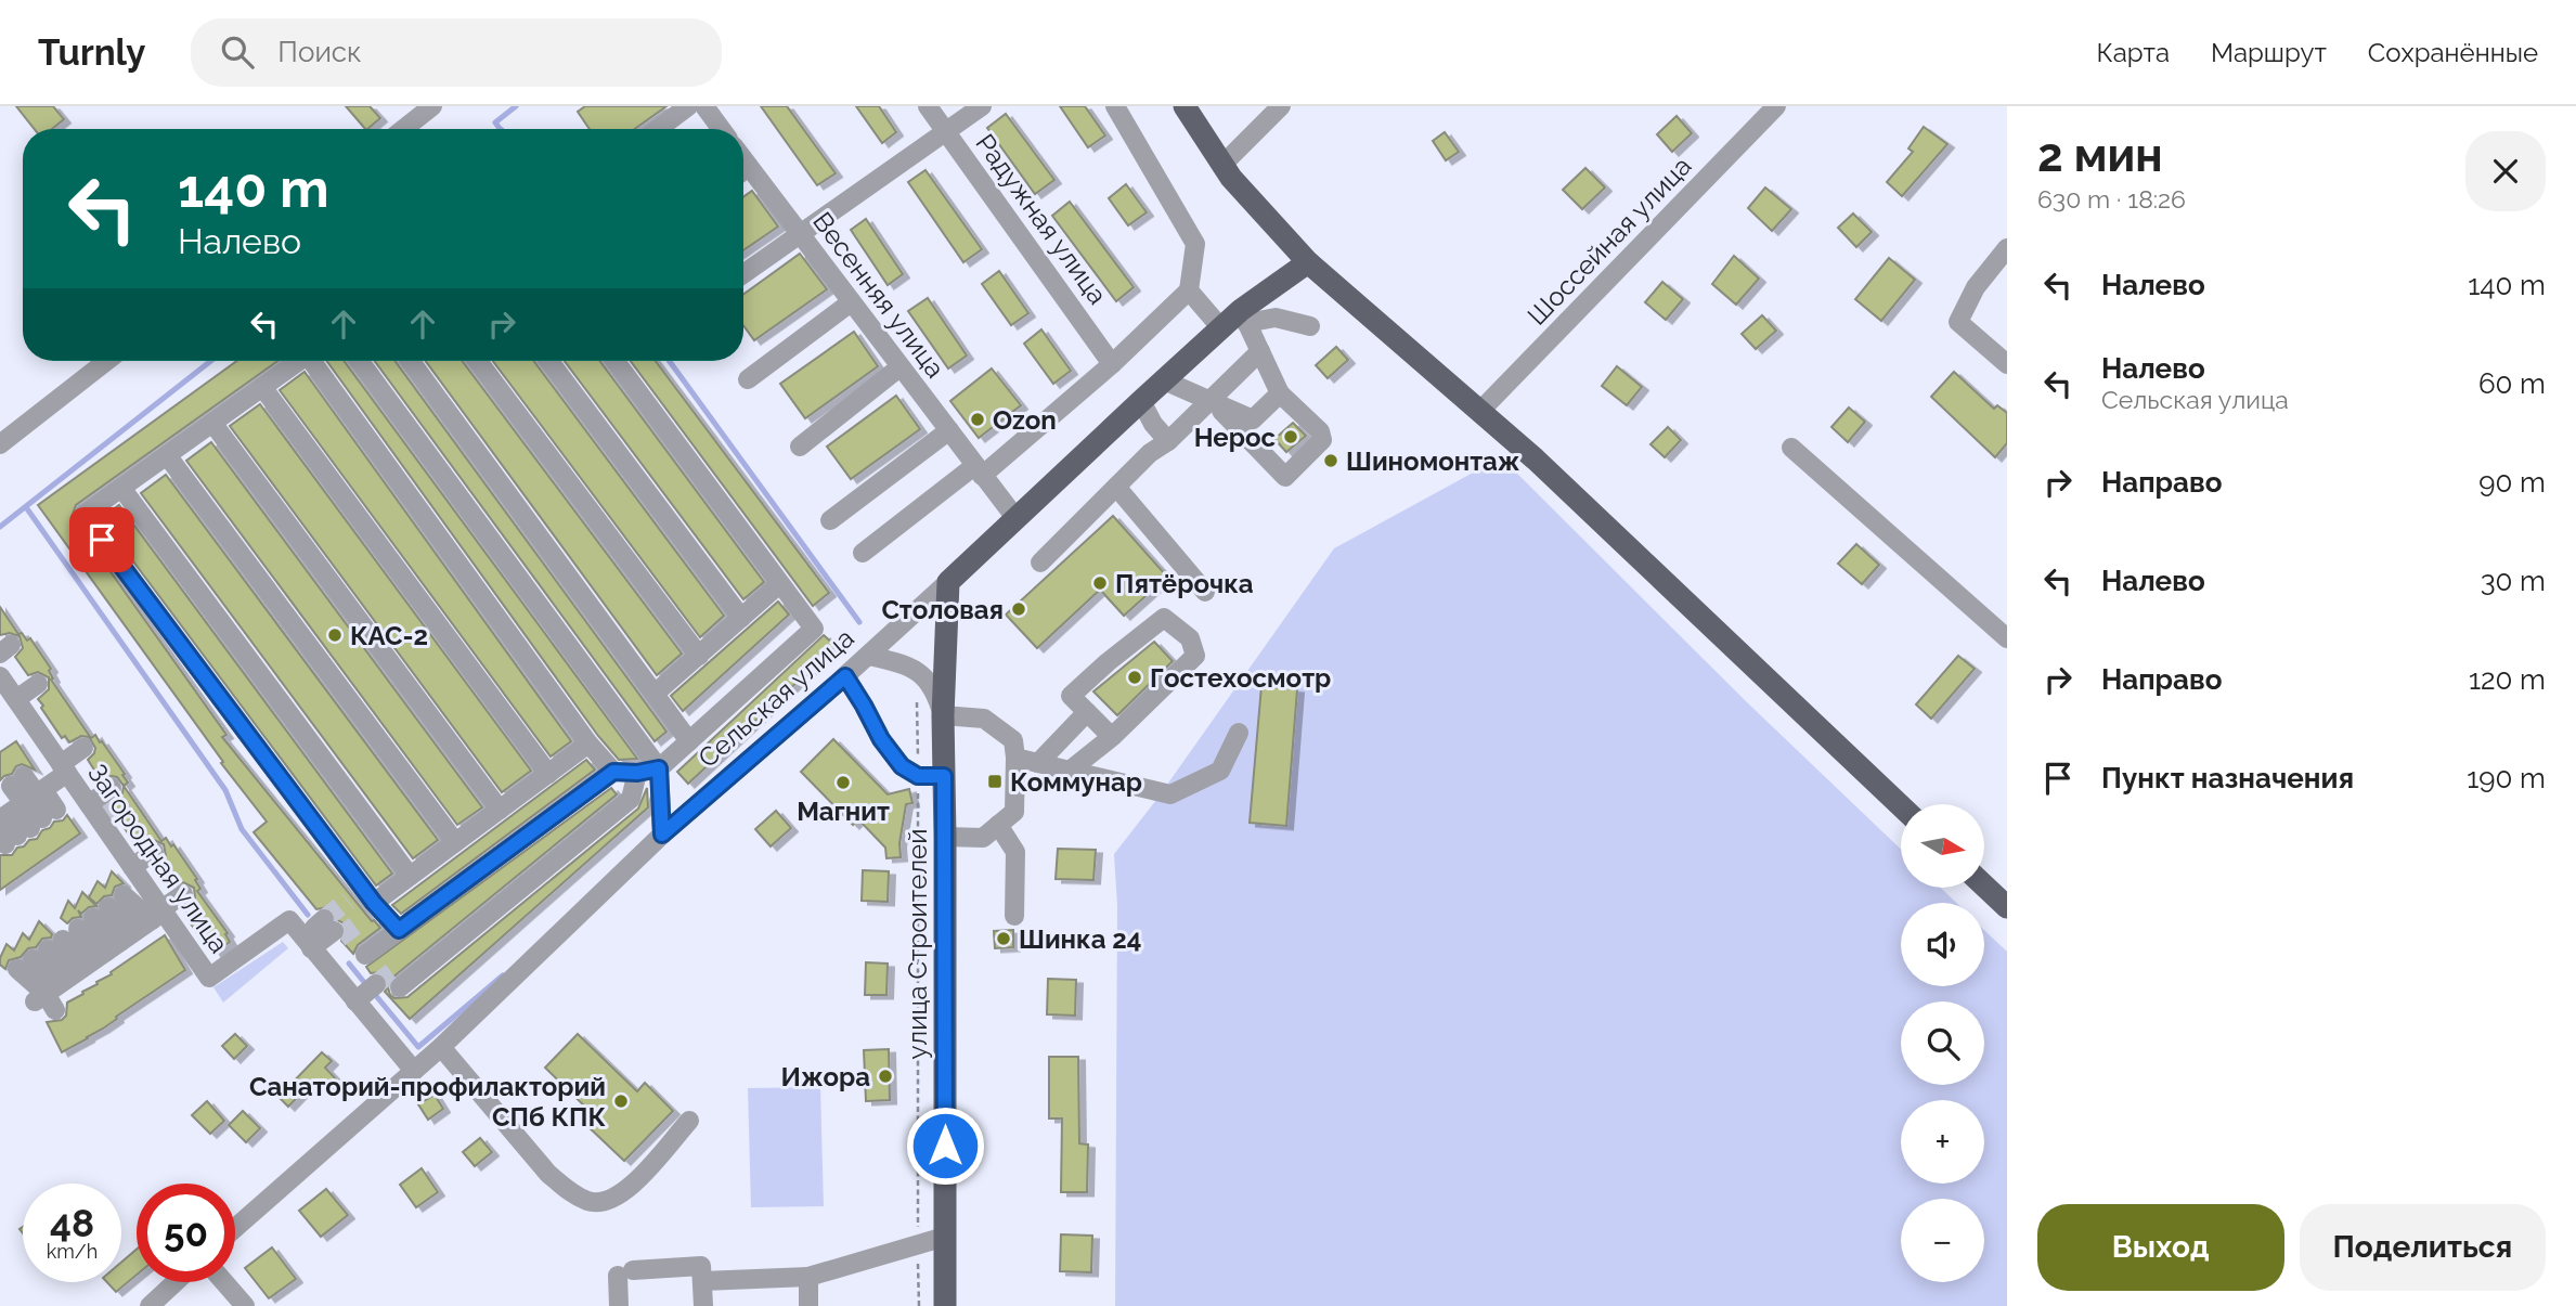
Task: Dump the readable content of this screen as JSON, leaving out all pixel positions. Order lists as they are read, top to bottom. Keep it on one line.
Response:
{"streets":{"main road":["Сельская улица","улица Строителей"],"street":["Радужная улица","Шоссейная улица","Весенняя улица","Загородная улица"]},"crossings":[["Весенняя улица","Сельская улица"],["Сельская улица","Загородная улица"],["Сельская улица","улица Строителей"]],"places":{"other":["Ozon","Нерос","Шиномонтаж","Пятёрочка","Столовая","КАС-2","Гостехосмотр","Магнит","Шинка 24","Ижора","Санаторий-профилакторий СПб КПК"],"transit":["Коммунар"]},"north":"right","page":{"header":"Turnly","search":"Поиск","nav":["Карта","Маршрут","Сохранённые"],"heading":["2 мин","630 m · 18:26"],"turn":["140 m","Налево"],"list":[{"name":"Налево","value":"140 m"},{"name":"Налево","note":"Сельская улица","value":"60 m"},{"name":"Направо","value":"90 m"},{"name":"Налево","value":"30 m"},{"name":"Направо","value":"120 m"},{"name":"Пункт назначения","value":"190 m"}],"map_buttons":["+","−"],"speed":"48 km/h","limit":"50","buttons":["Выход","Поделиться"]}}
